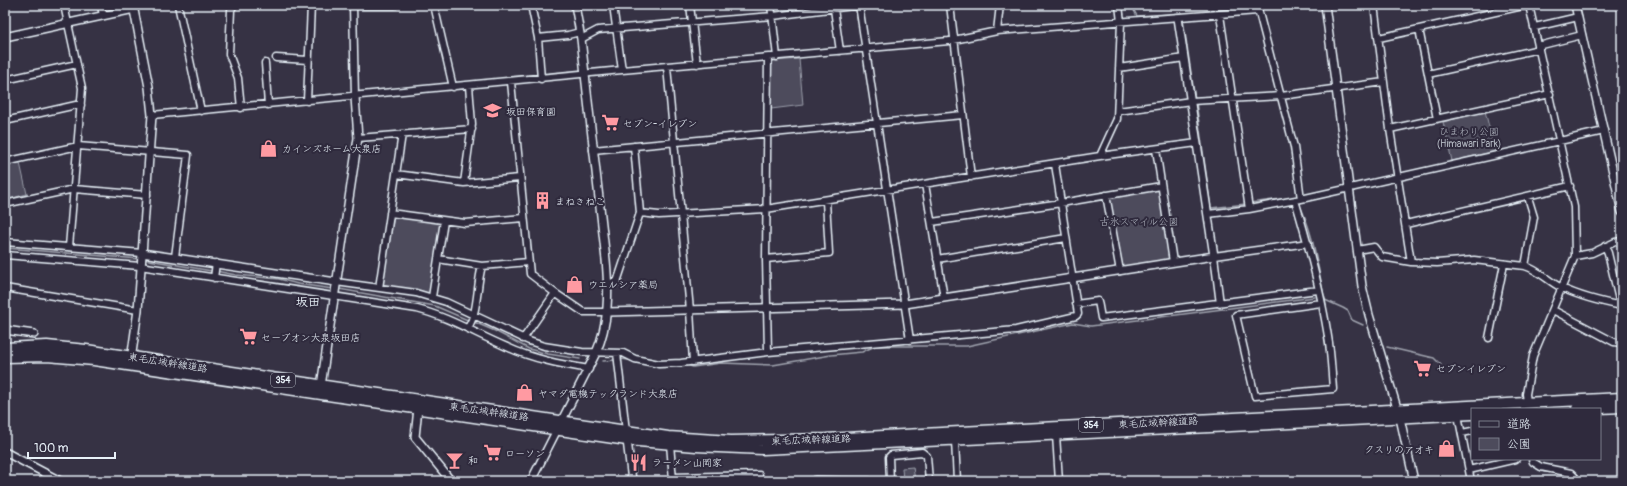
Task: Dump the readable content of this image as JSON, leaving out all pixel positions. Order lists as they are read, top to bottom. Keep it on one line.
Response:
{"streets":{"highway":["東毛広域幹線道路","354"]},"districts":["坂田"],"parks":["ひまわり公園 (Himawari Park)","古氷スマイル公園"],"places":{"school or university":["坂田保育園"],"supermarket":["セブン-イレブン","セーブオン大泉坂田店","セブンイレブン","ローソン"],"shop":["カインズホーム大泉店","ウエルシア薬局","ヤマダ電機テックランド大泉店","クスリのアオキ"],"building":["まねきねこ"],"bar":["和"],"restaurant":["ラーメン山岡家"]},"legend":["道路","公園"],"scale_bar":"100 m"}
